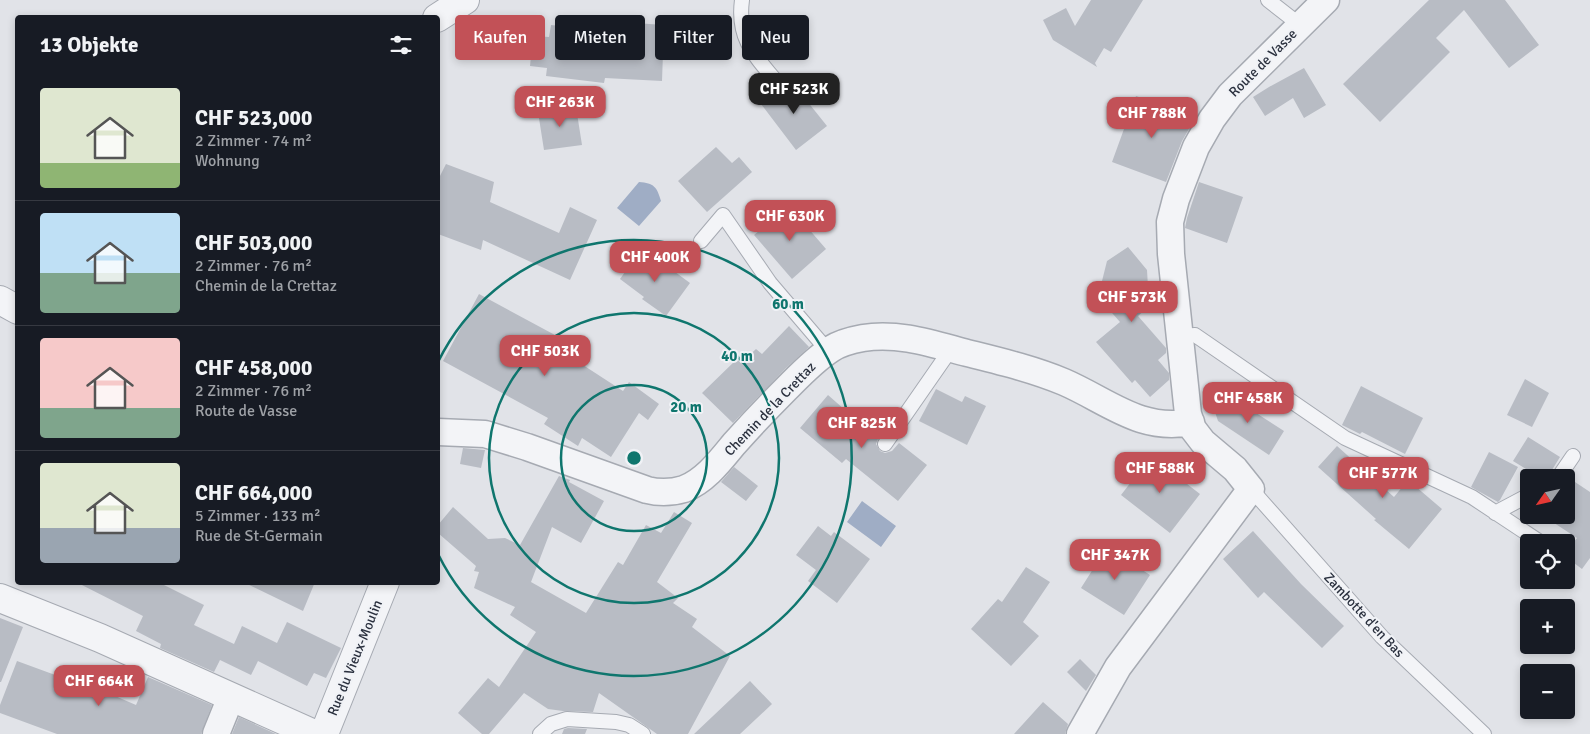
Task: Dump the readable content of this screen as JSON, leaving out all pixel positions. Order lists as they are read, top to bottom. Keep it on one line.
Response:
{"streets":{"street":["Route de Vasse","Chemin de la Crettaz","Rue du Vieux-Moulin"],"lane":["Zambotte d'en Bas"]},"crossings":[["Route de Vasse","Chemin de la Crettaz"],["Route de Vasse","Zambotte d'en Bas"]],"north":"bottom left","page":{"chip":["Kaufen","Mieten","Filter","Neu"],"heading":"13 Objekte","price":["CHF 523K","CHF 263K","CHF 788K","CHF 630K","CHF 400K","CHF 573K","CHF 503K","CHF 458K","CHF 825K","CHF 588K","CHF 577K","CHF 347K","CHF 664K"],"list":[{"name":"CHF 523,000","note":"2 Zimmer · 74 m² · Wohnung"},{"name":"CHF 503,000","note":"2 Zimmer · 76 m² · Chemin de la Crettaz"},{"name":"CHF 458,000","note":"2 Zimmer · 76 m² · Route de Vasse"},{"name":"CHF 664,000","note":"5 Zimmer · 133 m² · Rue de St-Germain"}],"map_buttons":["+","−"]},"rings":["60 m","40 m","20 m"]}
